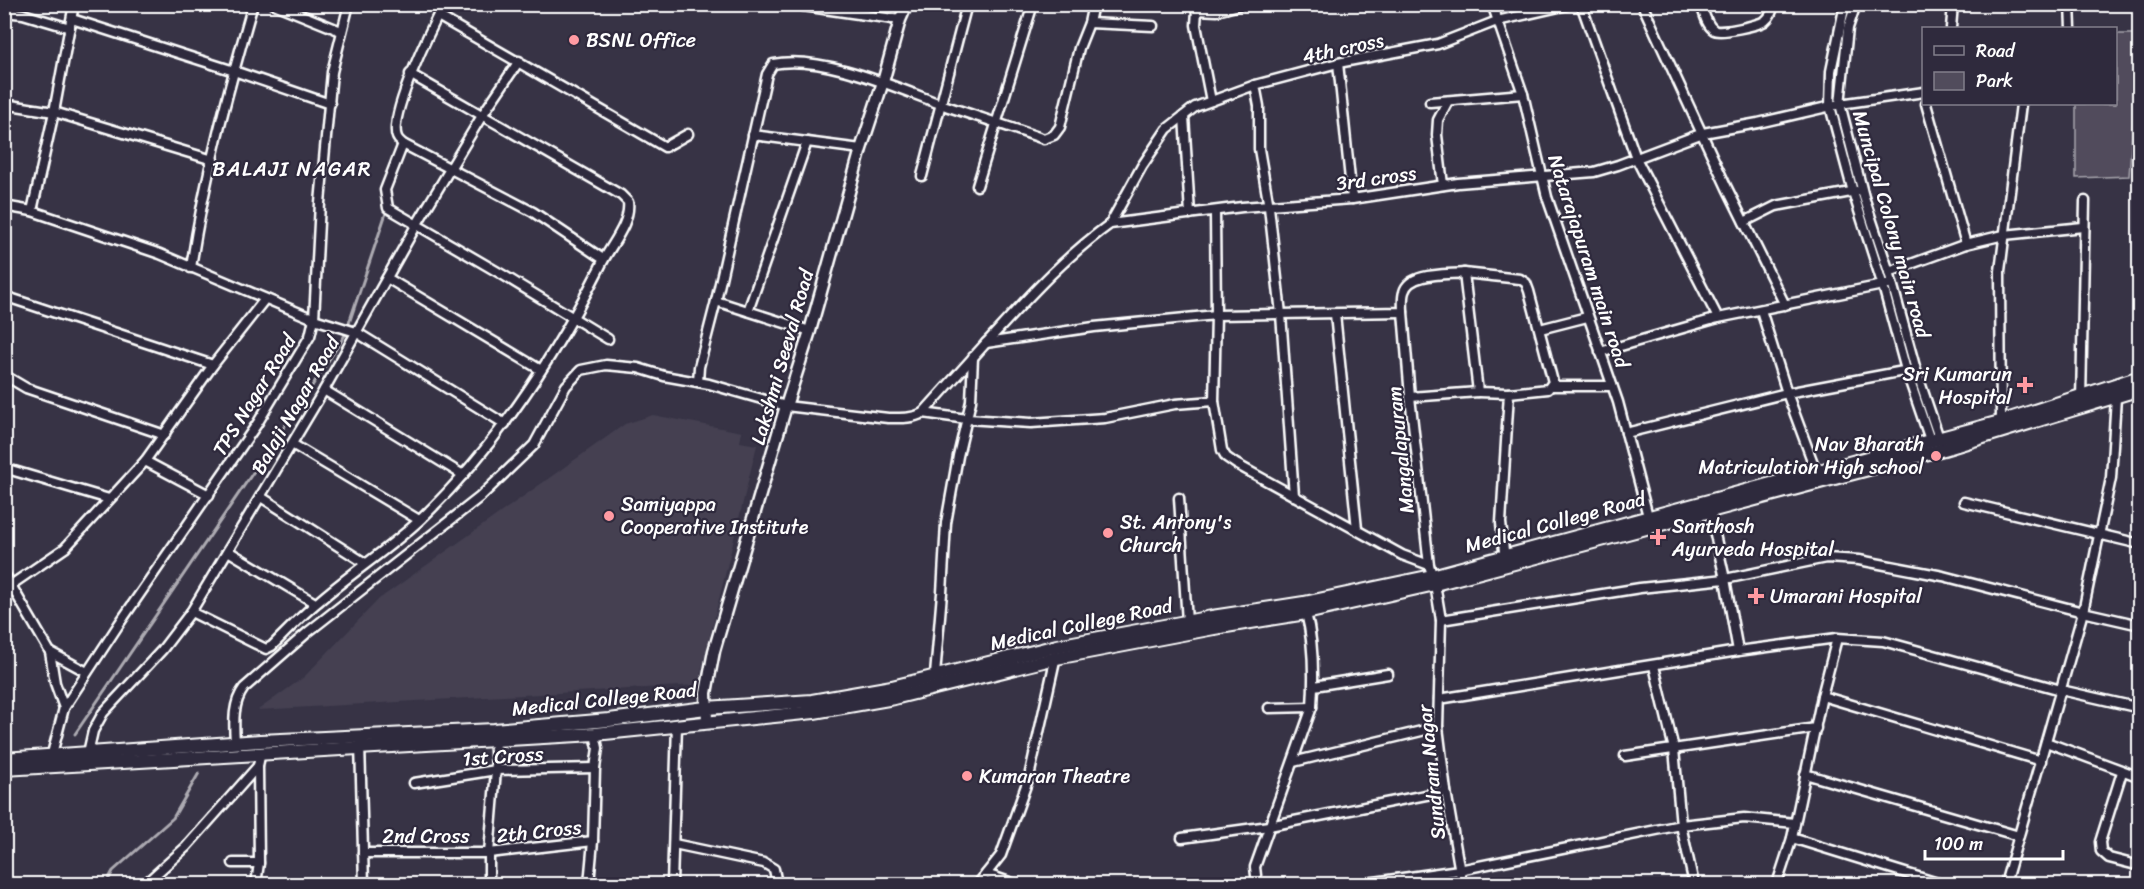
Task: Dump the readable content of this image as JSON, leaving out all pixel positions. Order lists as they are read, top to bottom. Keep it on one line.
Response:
{"streets":{"main road":["Medical College Road"],"street":["4th cross","3rd cross","Muncipal Colony main road","Natarajapuram main road","Lakshmi Seeval Road","TPS Nagar Road","Balaji Nagar Road","Mangalapuram","1st Cross","Sundram Nagar","2th Cross","2nd Cross"]},"crossings":[["4th cross","Natarajapuram main road"],["3rd cross","Muncipal Colony main road"],["3rd cross","Natarajapuram main road"],["Muncipal Colony main road","Medical College Road"],["Natarajapuram main road","Medical College Road"],["Lakshmi Seeval Road","Medical College Road"],["TPS Nagar Road","Medical College Road"],["Balaji Nagar Road","Medical College Road"],["Mangalapuram","Medical College Road"],["Mangalapuram","Sundram Nagar"],["Medical College Road","Sundram Nagar"],["2th Cross","2nd Cross"]],"districts":["BALAJI NAGAR"],"places":{"other":["BSNL Office","Nav Bharath Matriculation High school","Samiyappa Cooperative Institute","St. Antony's Church","Kumaran Theatre"],"health":["Sri Kumarun Hospital","Santhosh Ayurveda Hospital","Umarani Hospital"]},"legend":["Road","Park"],"scale_bar":"100 m"}
